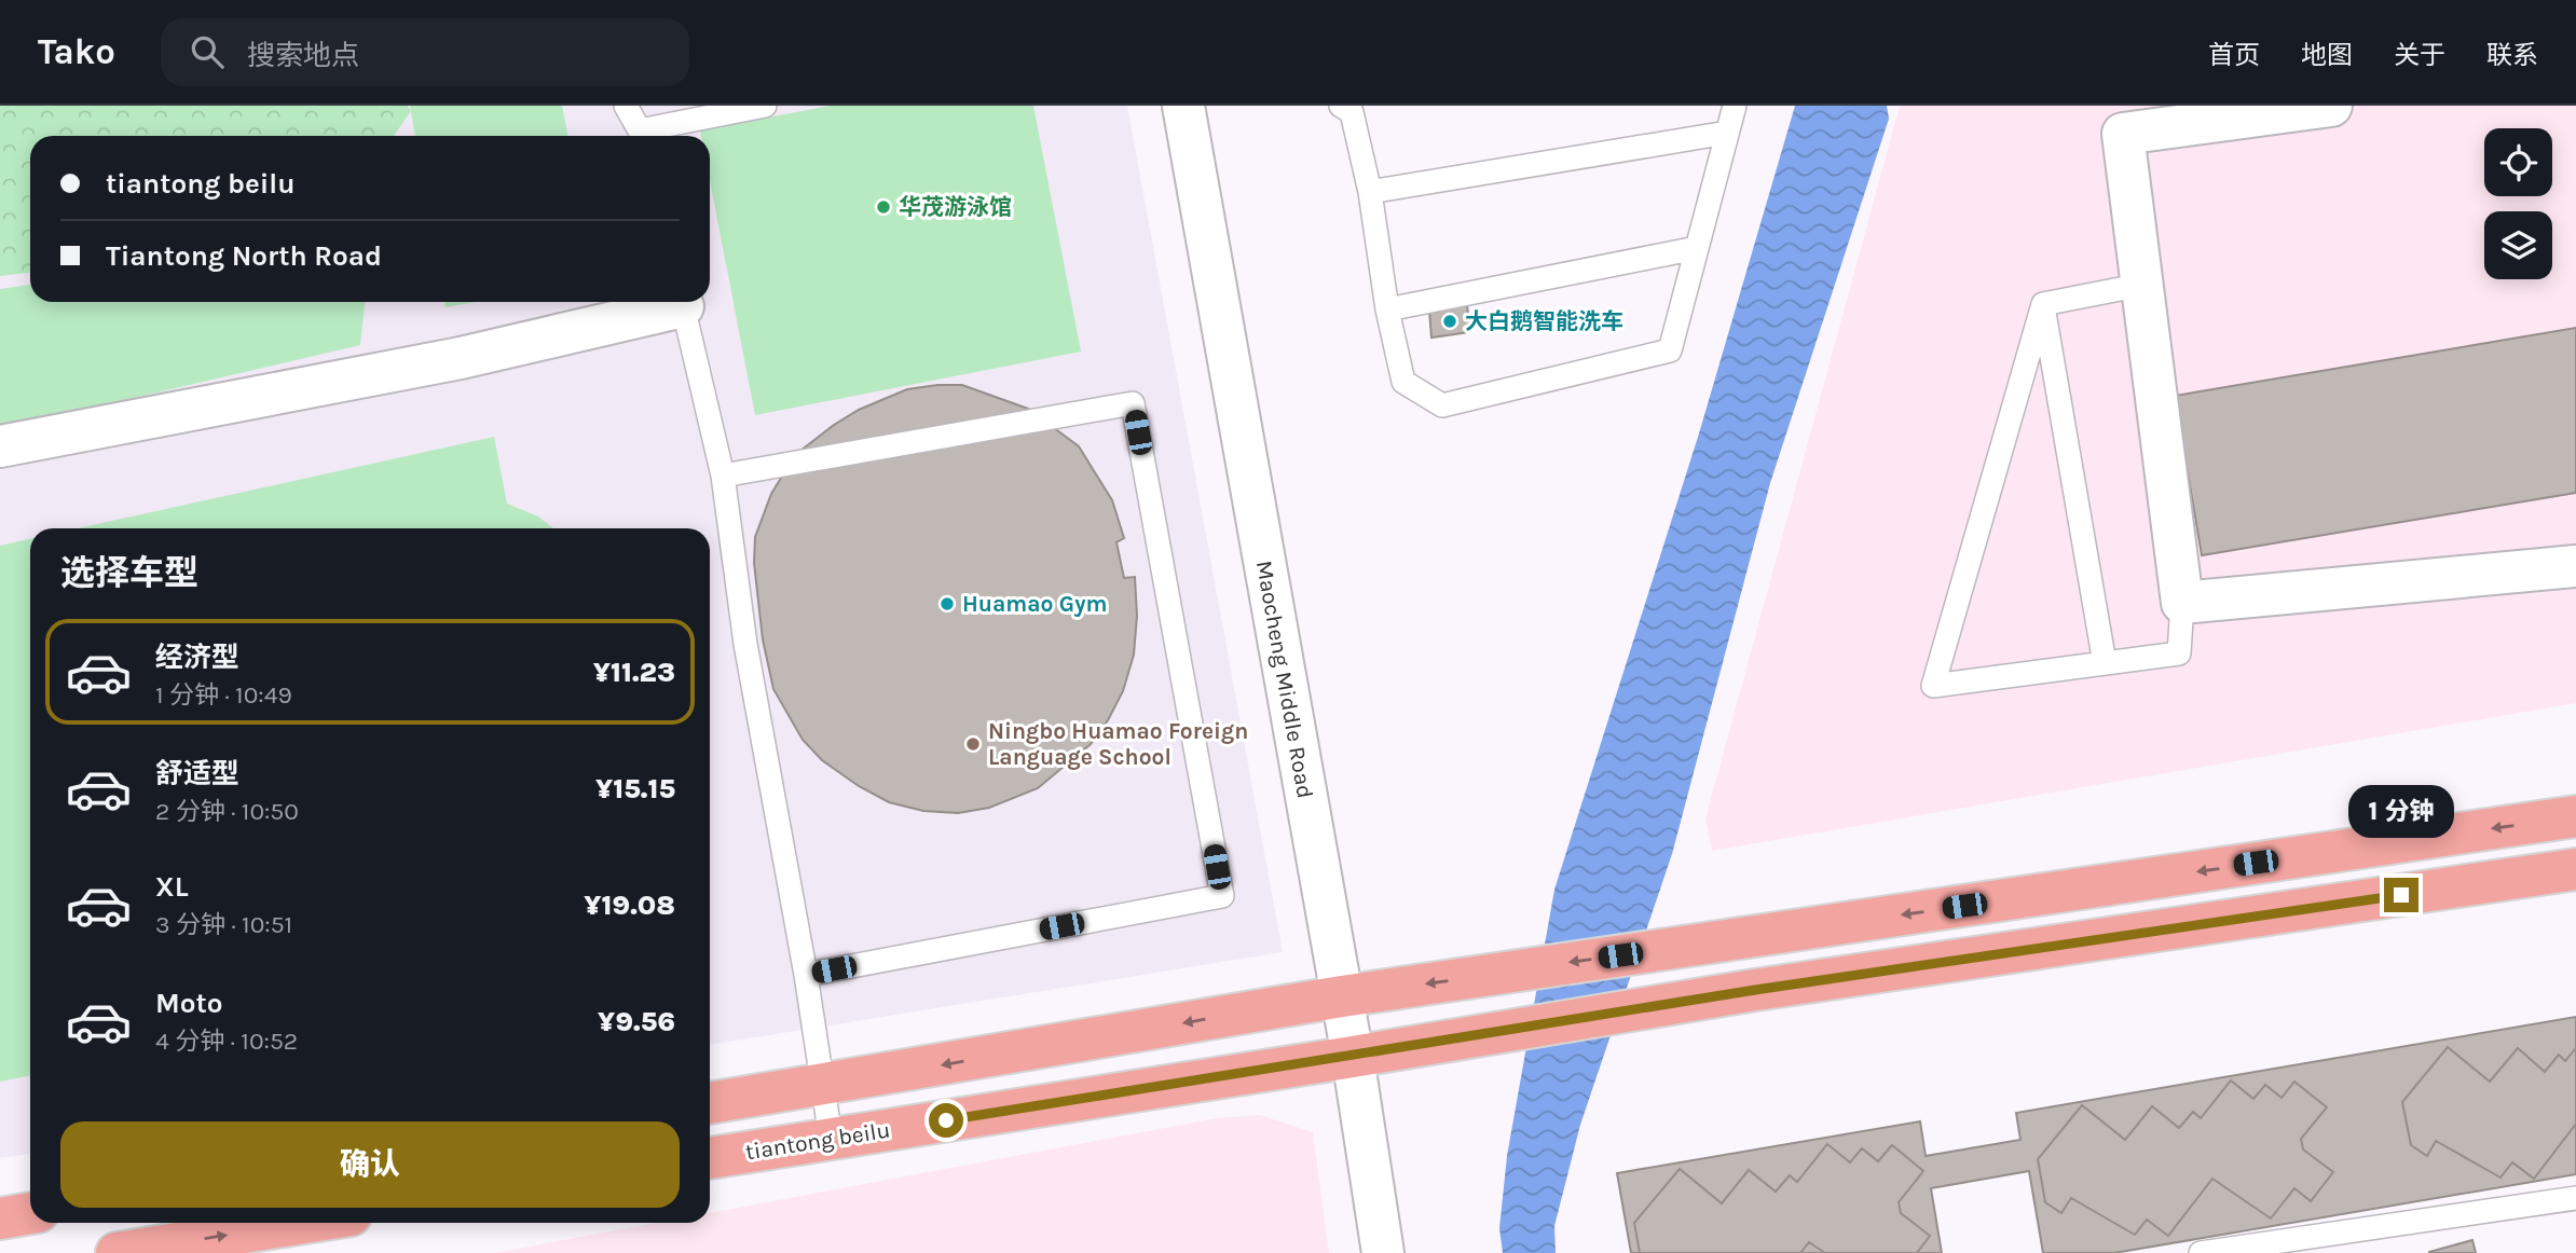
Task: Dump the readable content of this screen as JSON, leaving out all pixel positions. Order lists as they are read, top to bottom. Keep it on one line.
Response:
{"streets":{"main road":["tiantong beilu"],"street":["Maocheng Middle Road"]},"crossings":[["Maocheng Middle Road","tiantong beilu"]],"places":["华茂游泳馆","大白鹅智能洗车","Huamao Gym","Ningbo Huamao Foreign Language School"],"page":{"header":"Tako","search":"搜索地点","nav":["首页","地图","关于","联系"],"banner":["tiantong beilu","Tiantong North Road"],"heading":"选择车型","list":[{"name":"经济型","note":"1 分钟 · 10:49","value":"¥11.23"},{"name":"舒适型","note":"2 分钟 · 10:50","value":"¥15.15"},{"name":"XL","note":"3 分钟 · 10:51","value":"¥19.08"},{"name":"Moto","note":"4 分钟 · 10:52","value":"¥9.56"}],"bubble":"1 分钟","buttons":"确认"}}
